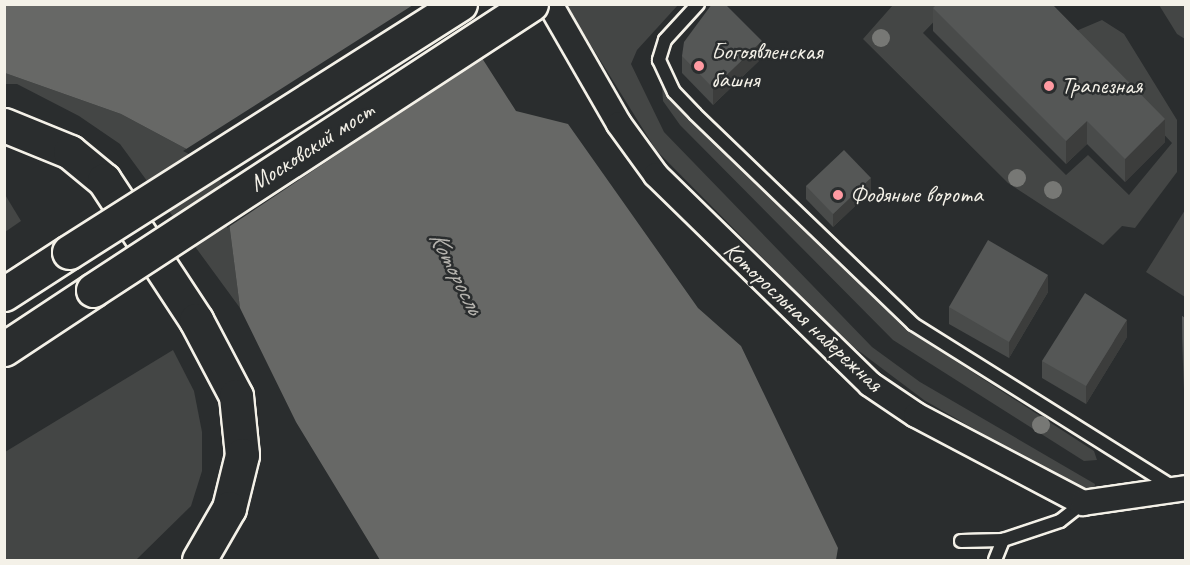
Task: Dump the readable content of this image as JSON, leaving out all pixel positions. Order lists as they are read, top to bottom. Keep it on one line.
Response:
{"streets":{"main road":["Московский мост"],"street":["Которосльная набережная"]},"water":["Которосль"],"places":["Богоявленская башня","Трапезная","Фодяные ворота"]}
